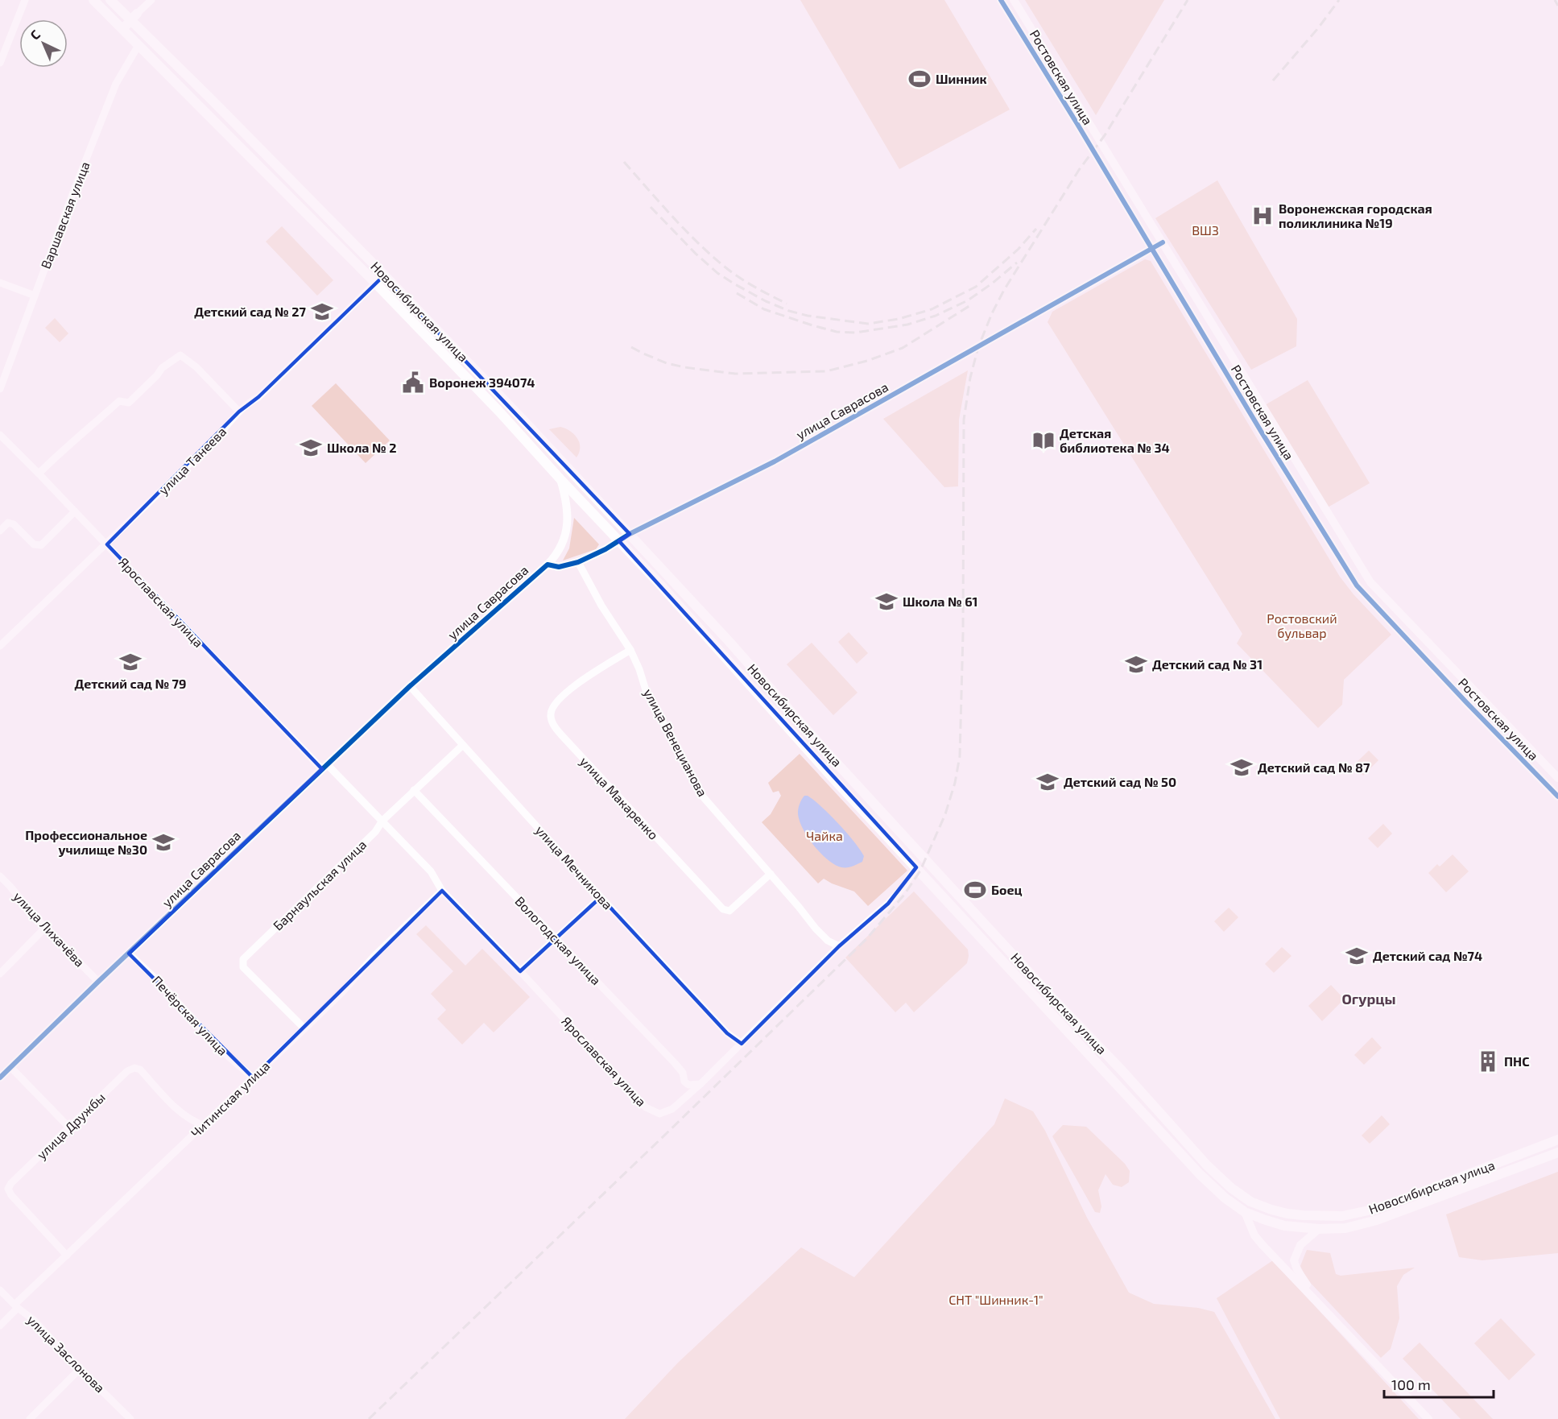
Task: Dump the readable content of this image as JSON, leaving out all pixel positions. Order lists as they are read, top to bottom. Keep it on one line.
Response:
{"streets":{"main road":["Новосибирская улица"],"street":["Ростовская улица","Варшавская улица","улица Саврасова","улица Танеева","Ярославская улица","улица Венецианова","улица Макаренко","улица Мечникова","Барнаульская улица","улица Лихачёва","Вологодская улица","Печёрская улица","Читинская улица","улица Дружбы","улица Заслонова"]},"crossings":[["Ростовская улица","улица Саврасова"],["Варшавская улица","Новосибирская улица"],["Новосибирская улица","улица Саврасова"],["Новосибирская улица","улица Танеева"],["Новосибирская улица","Ярославская улица"],["улица Саврасова","Ярославская улица"],["улица Саврасова","улица Венецианова"],["улица Саврасова","улица Мечникова"],["улица Саврасова","улица Лихачёва"],["улица Саврасова","Печёрская улица"],["улица Танеева","Ярославская улица"],["Ярославская улица","улица Венецианова"],["Ярославская улица","улица Мечникова"],["Ярославская улица","Барнаульская улица"],["Ярославская улица","Вологодская улица"],["Ярославская улица","Читинская улица"],["улица Венецианова","улица Макаренко"],["улица Мечникова","Барнаульская улица"],["Барнаульская улица","Вологодская улица"],["Барнаульская улица","Читинская улица"],["Печёрская улица","Читинская улица"],["Читинская улица","улица Дружбы"],["Читинская улица","улица Заслонова"]],"districts":["Огурцы"],"parks":["ВШЗ","Ростовский бульвар","Чайка","СНТ \"Шинник-1\""],"places":{"sports":["Шинник","Боец"],"hospital":["Воронежская городская поликлиника №19"],"school or university":["Детский сад № 27","Школа № 2","Школа № 61","Детский сад № 79","Детский сад № 31","Детский сад № 87","Детский сад № 50","Профессиональное училище №30","Детский сад №74"],"public building":["Воронеж 394074"],"library":["Детская библиотека № 34"],"building":["ПНС"]},"scale_bar":"100 m","north":"top left"}
